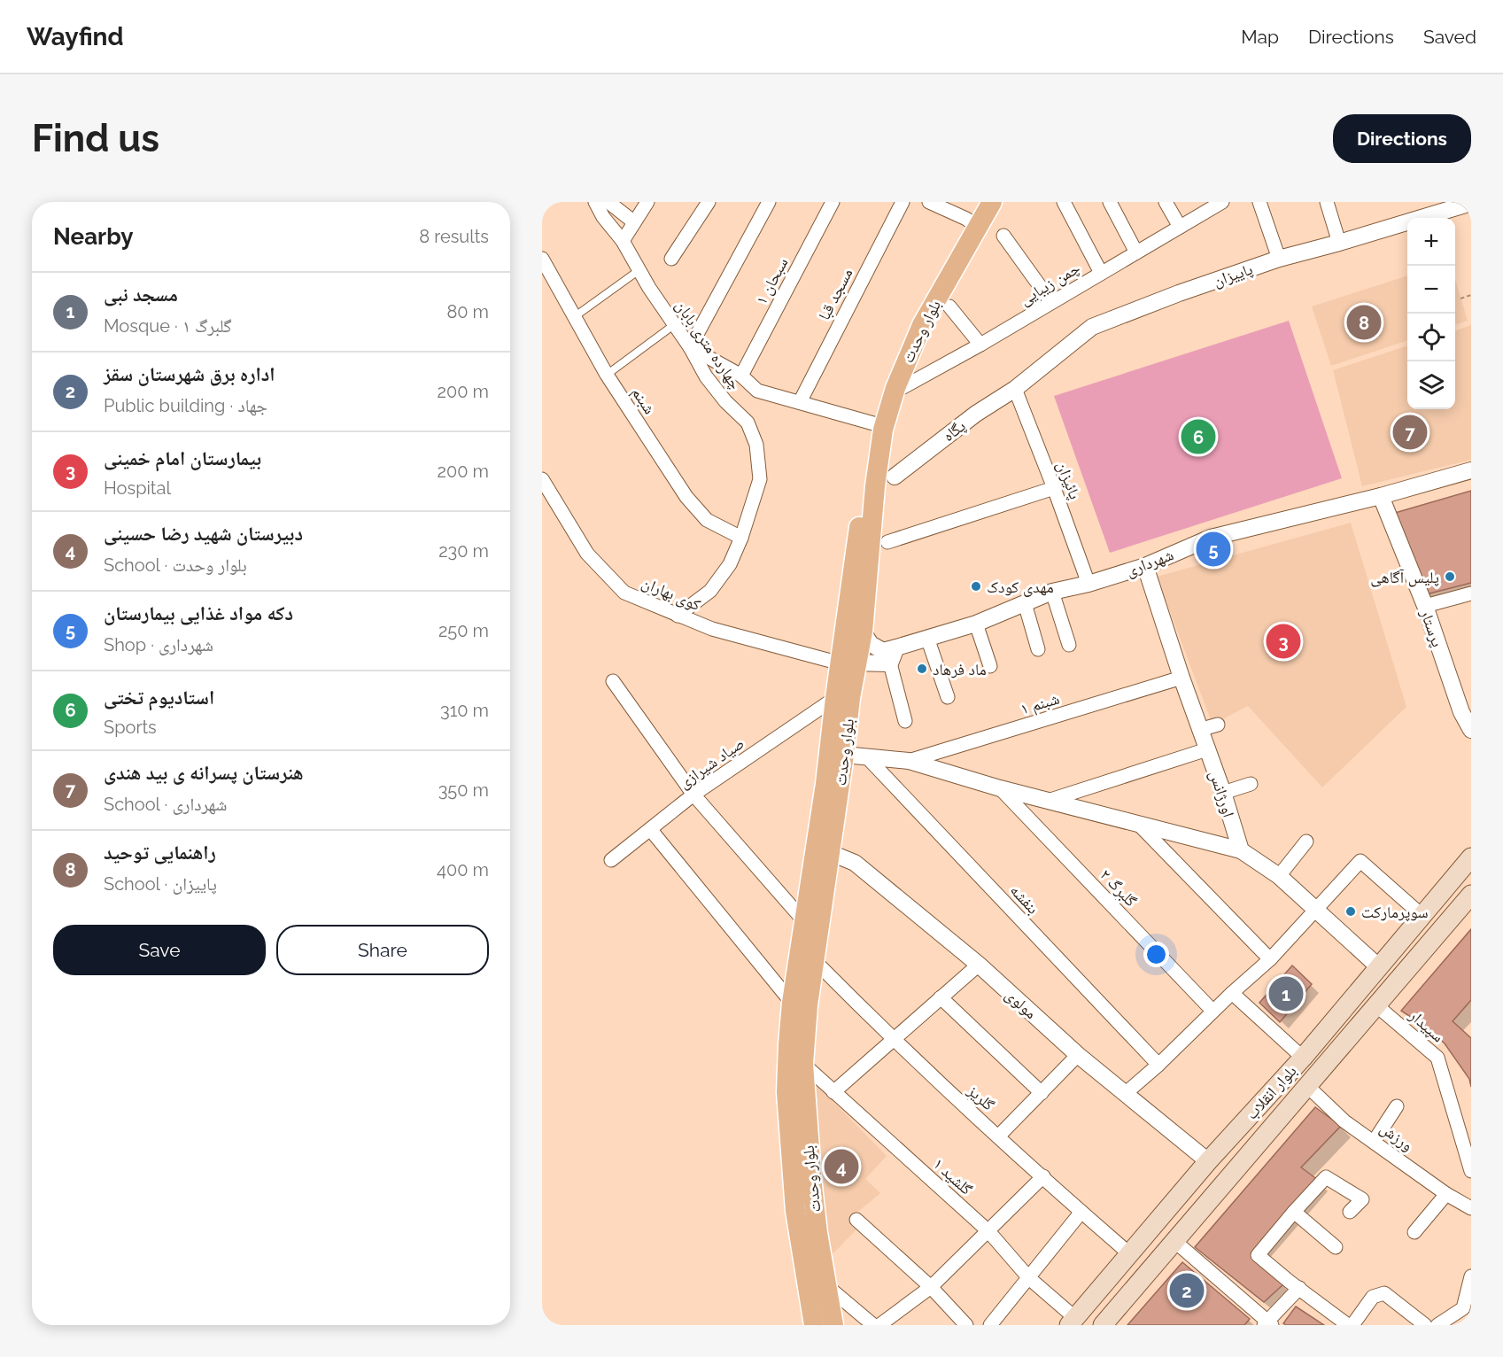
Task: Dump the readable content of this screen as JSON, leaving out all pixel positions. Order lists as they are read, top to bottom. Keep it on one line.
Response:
{"streets":{"main road":["بلوار وحدت","بلوار انقلاب"],"street":["پاییزان","سبحان ۱","چمن زیبایی","مسجد قبا","چهارده متری بابان","شبنم","پگاه","پائیزان","شهرداری","کوی بهاران","پرستار","شبنم ۱","صیاد شیرازی","اورژانس","گلبرگ ۲","بنفشه","مولوی","سپیدار","گلریز","ورزش","گلشید ۱"]},"crossings":[["پاییزان","پگاه"],["پاییزان","پائیزان"],["چمن زیبایی","بلوار وحدت"],["بلوار وحدت","کوی بهاران"],["بلوار وحدت","صیاد شیرازی"],["بلوار وحدت","مولوی"],["بلوار وحدت","گلریز"],["بلوار وحدت","گلشید ۱"],["چهارده متری بابان","شبنم"],["چهارده متری بابان","کوی بهاران"],["پگاه","پائیزان"],["پائیزان","شهرداری"],["شهرداری","پرستار"],["شهرداری","اورژانس"],["شبنم ۱","اورژانس"],["مولوی","بلوار انقلاب"],["سپیدار","بلوار انقلاب"],["بلوار انقلاب","گلریز"],["بلوار انقلاب","ورزش"],["بلوار انقلاب","گلشید ۱"]],"places":["پلیس آگاهی","مهدی کودک","ماد فرهاد","سوپرمارکت"],"page":{"header":"Wayfind","nav":["Map","Directions","Saved"],"buttons":["Directions",["Save","Share"]],"title":"Find us","heading":["Nearby","8 results"],"map_buttons":["+","−"],"list":[{"mark":"1","name":"مسجد نبی","note":"Mosque · گلبرگ ۱","value":"80 m"},{"mark":"2","name":"اداره برق شهرستان سقز","note":"Public building · جهاد","value":"200 m"},{"mark":"3","name":"بیمارستان امام خمینی","note":"Hospital","value":"200 m"},{"mark":"4","name":"دبیرستان شهید رضا حسینی","note":"School · بلوار وحدت","value":"230 m"},{"mark":"5","name":"دکه مواد غذایی بیمارستان","note":"Shop · شهرداری","value":"250 m"},{"mark":"6","name":"استادیوم تختی","note":"Sports","value":"310 m"},{"mark":"7","name":"هنرستان پسرانه ی بید هندی","note":"School · شهرداری","value":"350 m"},{"mark":"8","name":"راهنمایی توحید","note":"School · پاییزان","value":"400 m"}],"pins":["8","7","6","5","3","1","4","2"]}}
